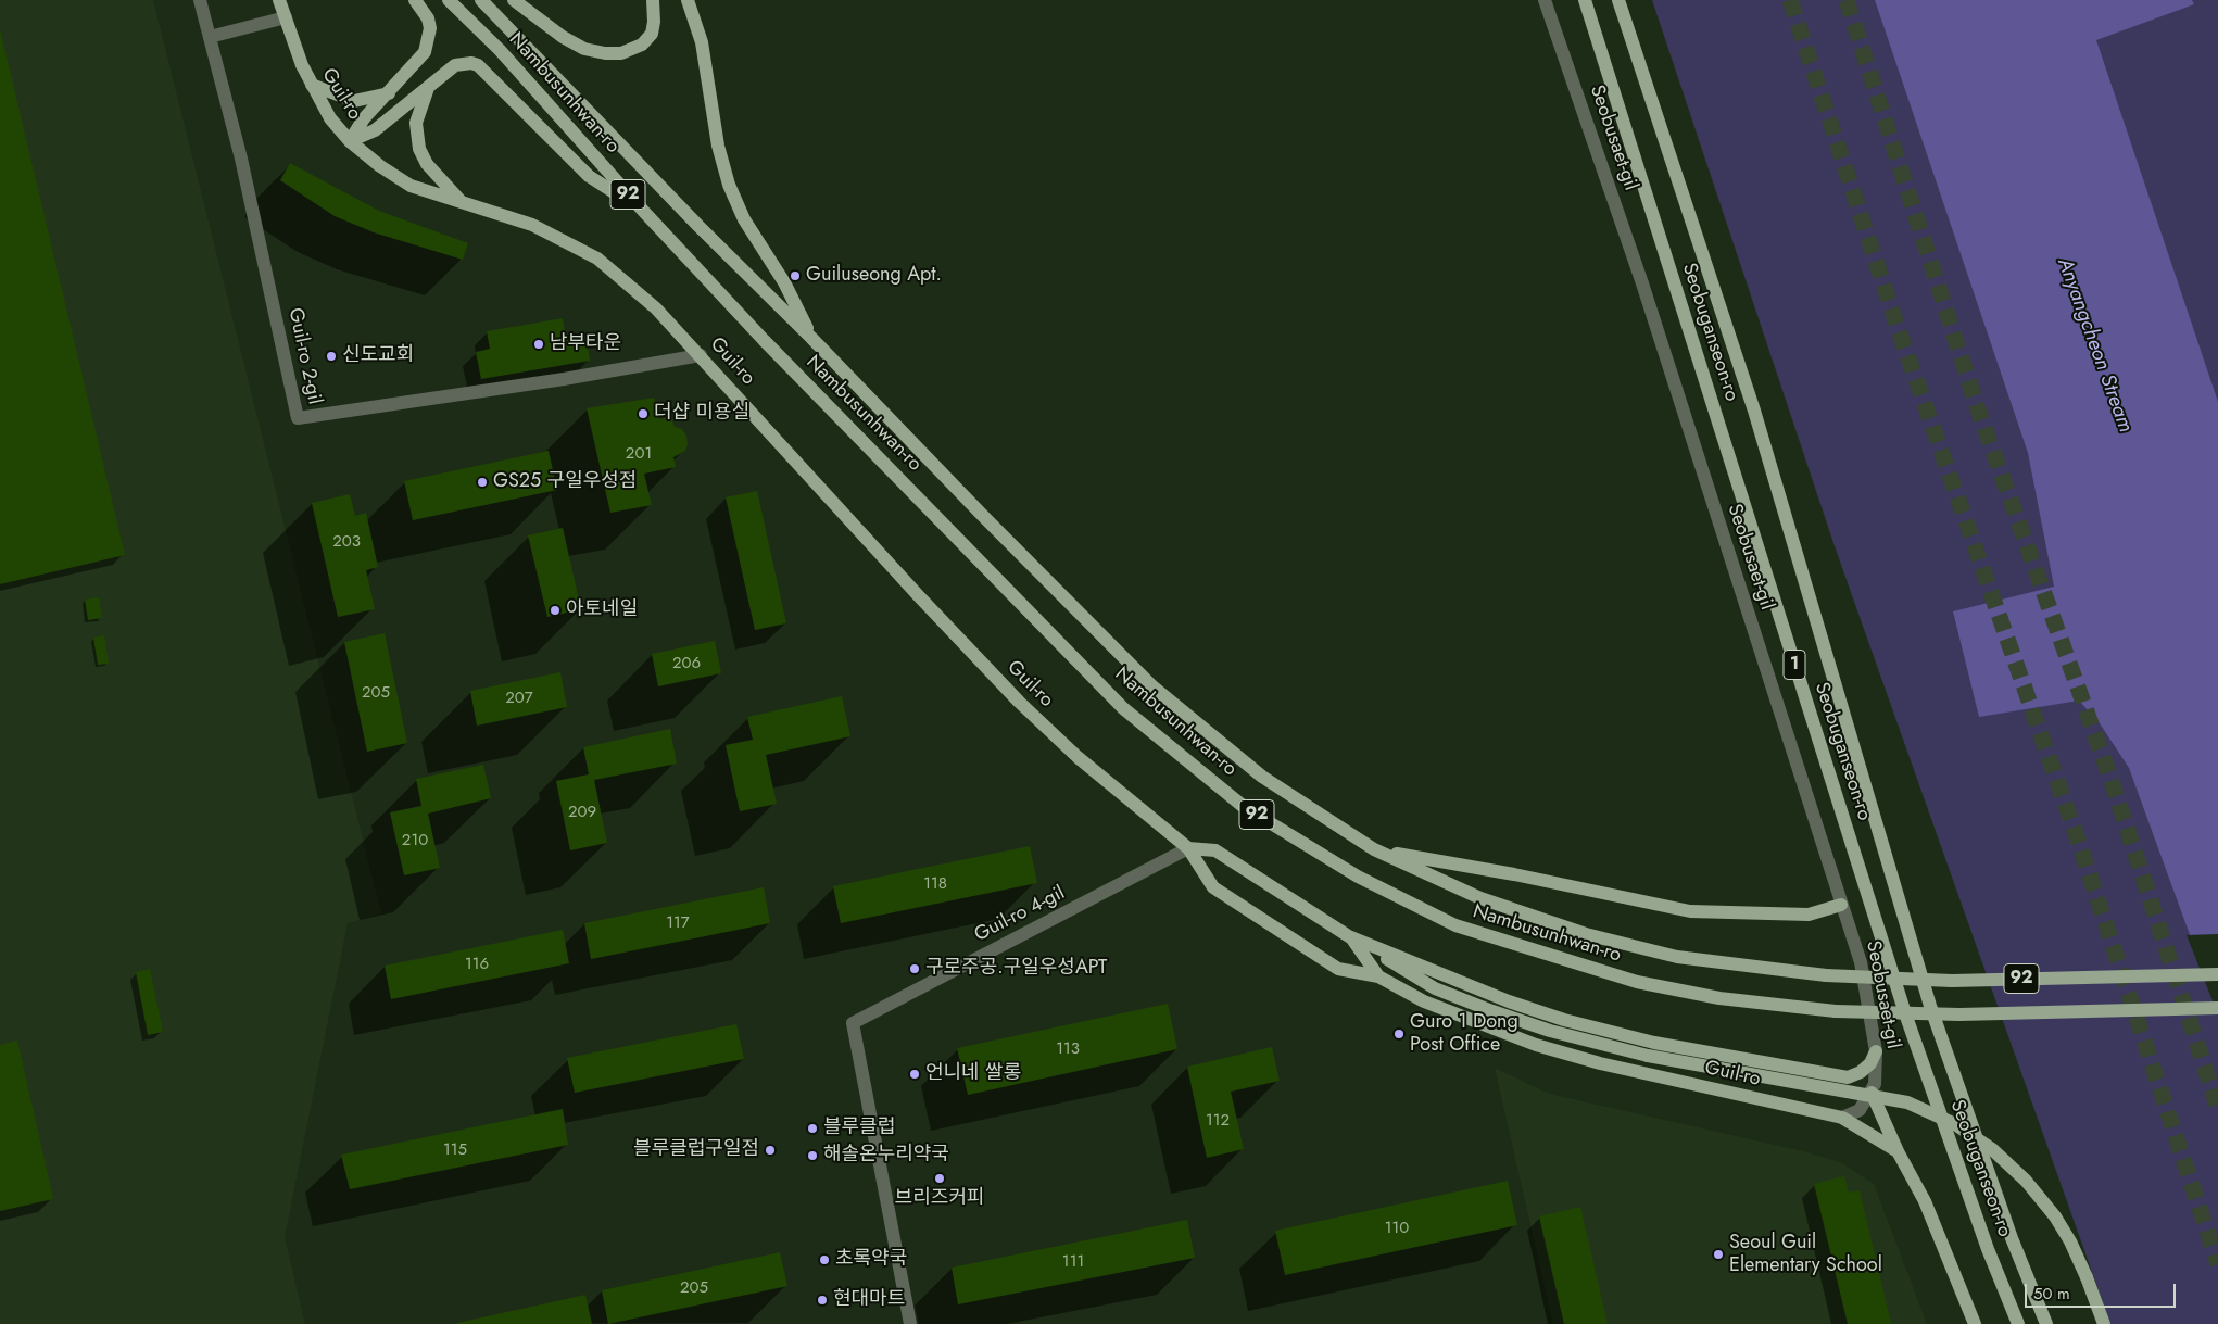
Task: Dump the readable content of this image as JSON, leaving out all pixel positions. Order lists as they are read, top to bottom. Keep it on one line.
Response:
{"streets":{"main road":["Nambusunhwan-ro","Guil-ro","92","Seobuganseon-ro","1"],"street":["Seobusaet-gil","Guil-ro 2-gil","Guil-ro 4-gil"]},"crossings":[["Guil-ro","Guil-ro 2-gil"],["Guil-ro","Guil-ro 4-gil"]],"water":["Anyangcheon Stream"],"places":["Guiluseong Apt.","남부타운","신도교회","더샵 미용실","GS25 구일우성점","아토네일","구로주공.구일우성APT","Guro 1 Dong Post Office","언니네 쌀롱","블루클럽","블루클럽구일점","해솔온누리약국","브리즈커피","Seoul Guil Elementary School","초록약국","현대마트"],"house_numbers":["201","203","206","205","207","209","210","118","117","116","113","112","115","110","111","205"],"scale_bar":"50 m"}
